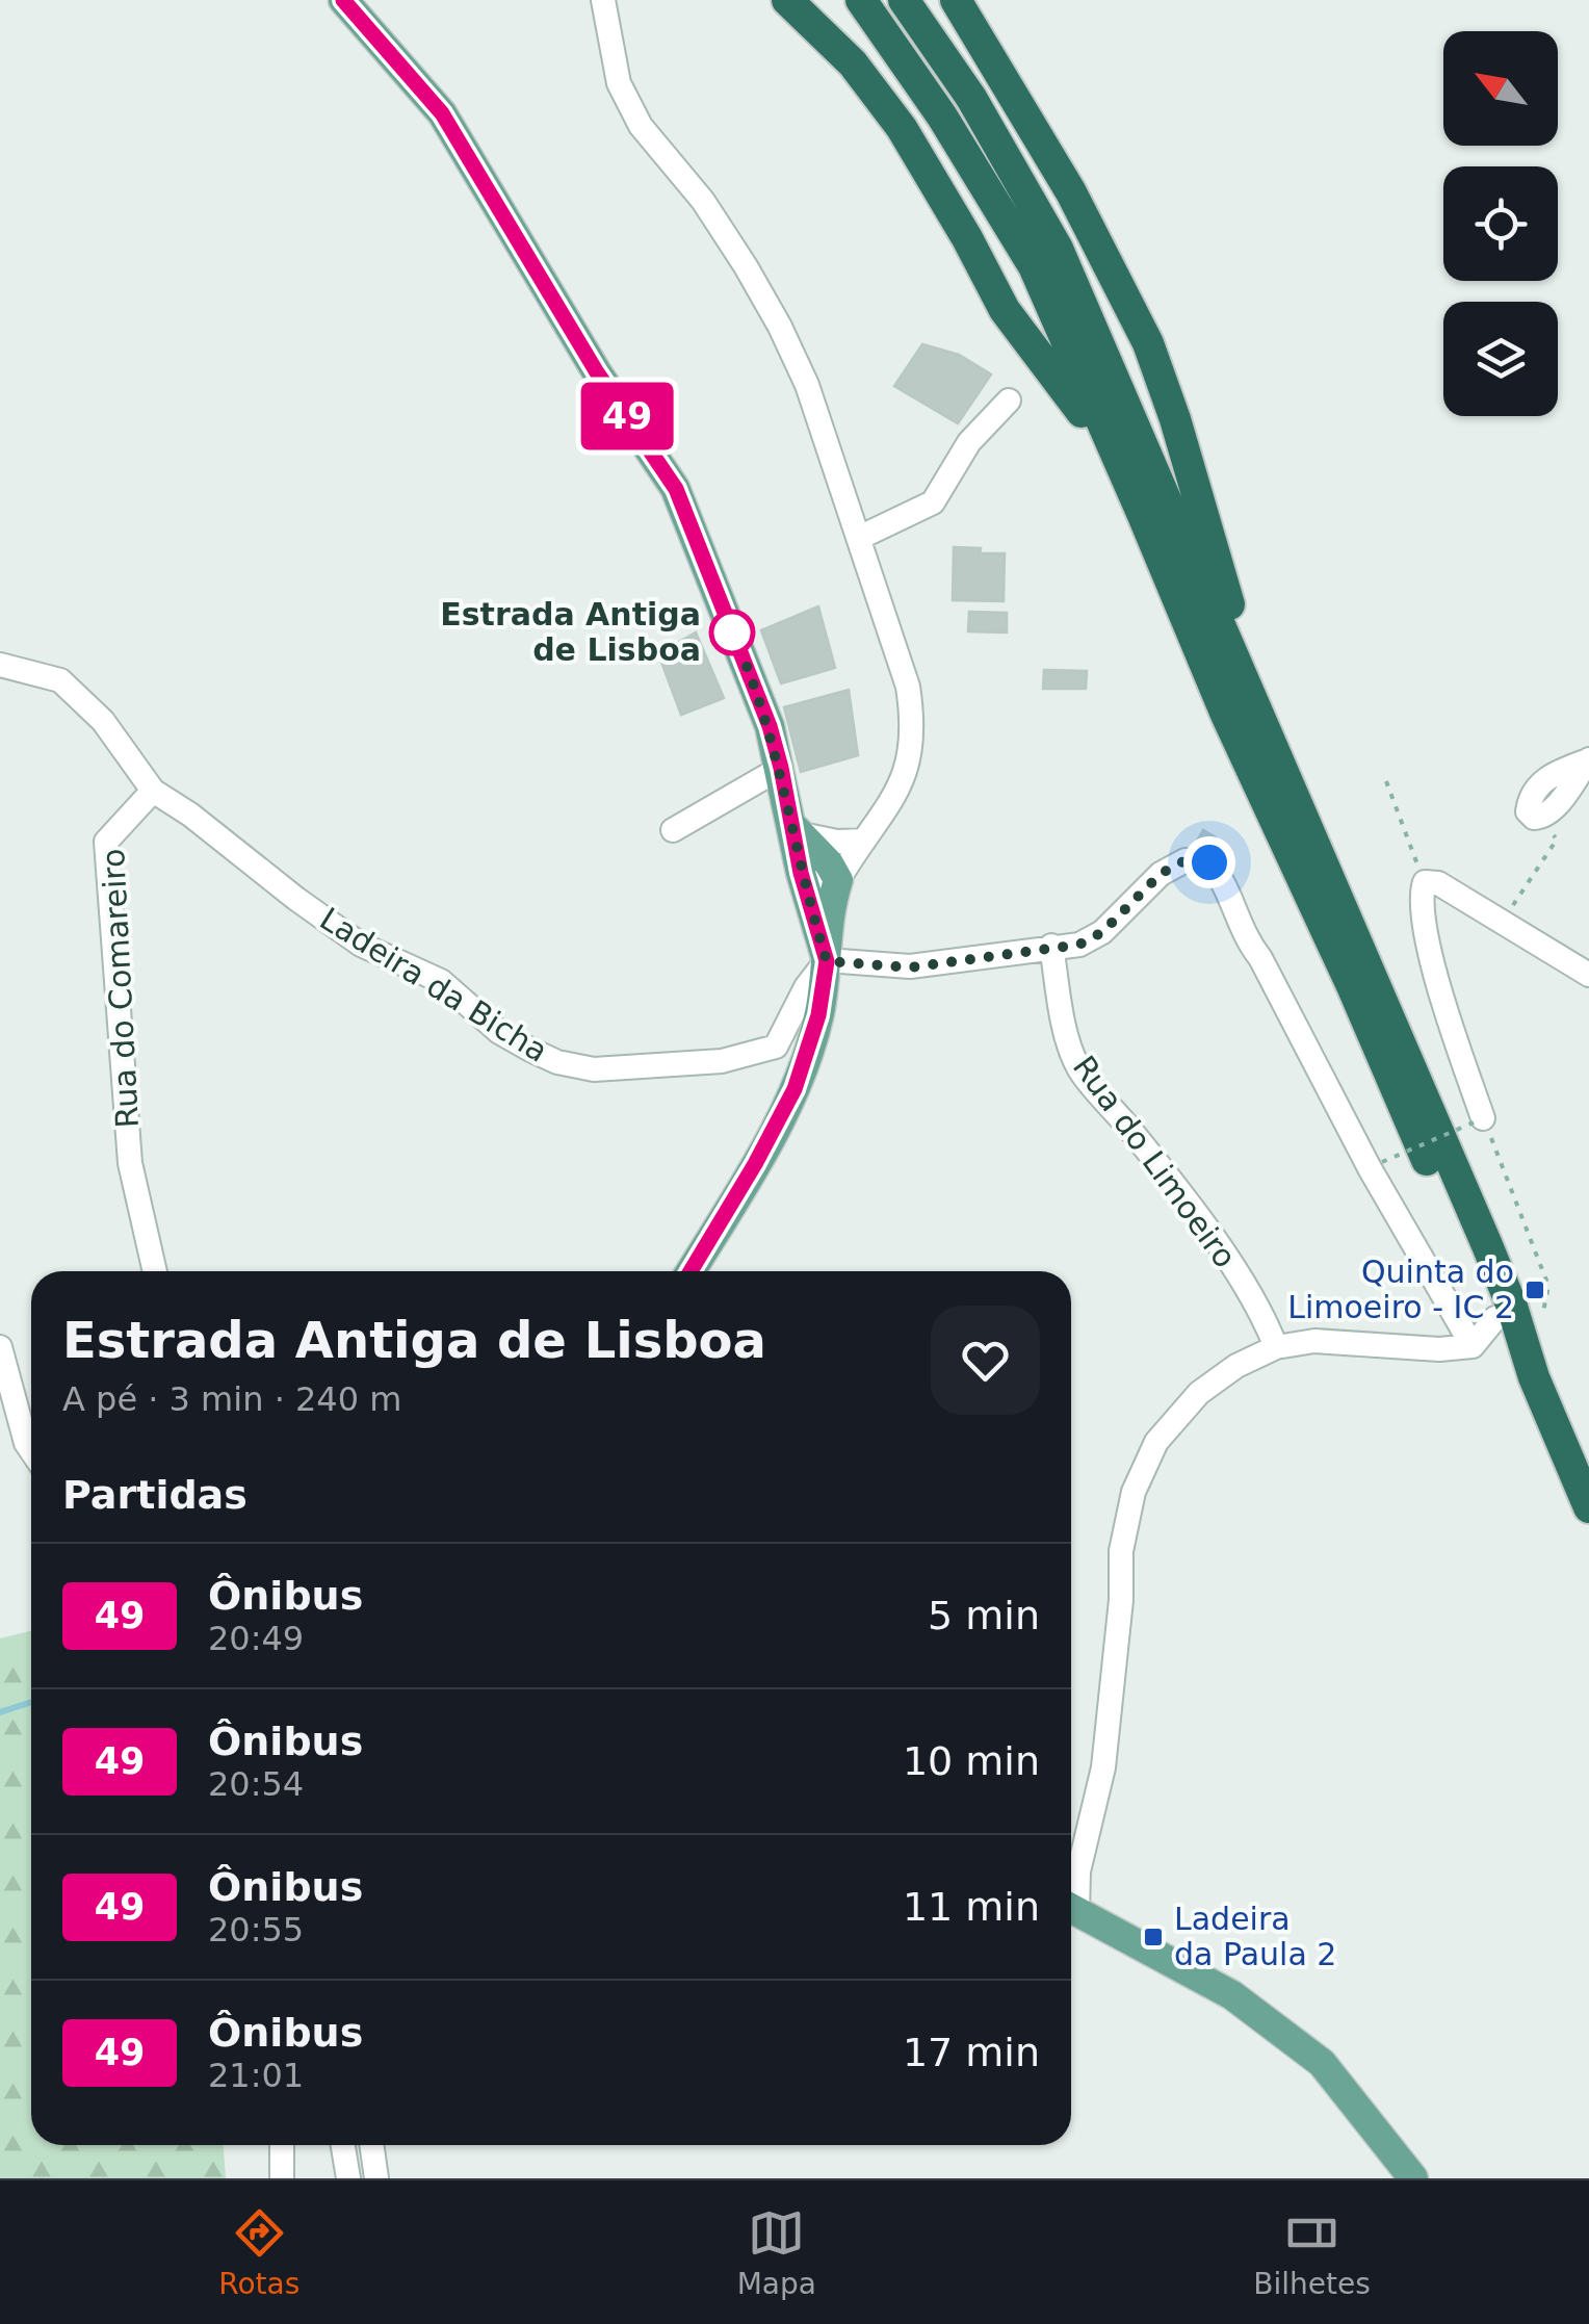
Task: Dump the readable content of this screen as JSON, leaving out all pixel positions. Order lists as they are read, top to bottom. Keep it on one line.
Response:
{"streets":{"street":["Ladeira da Bicha","Rua do Comareiro","Rua do Limoeiro"]},"crossings":[["Ladeira da Bicha","Rua do Comareiro"]],"places":{"other":["Estrada Antiga de Lisboa"],"transit":["Quinta do Limoeiro - IC 2","Ladeira da Paula 2"]},"lines":["bus line 49"],"north":"top left","page":{"on_map":"49","heading":[["Estrada Antiga de Lisboa","A pé · 3 min · 240 m"],"Partidas"],"list":[{"mark":"49","name":"Ônibus","note":"20:49","value":"5 min"},{"mark":"49","name":"Ônibus","note":"20:54","value":"10 min"},{"mark":"49","name":"Ônibus","note":"20:55","value":"11 min"},{"mark":"49","name":"Ônibus","note":"21:01","value":"17 min"}],"tabs":["Rotas","Mapa","Bilhetes"]}}
